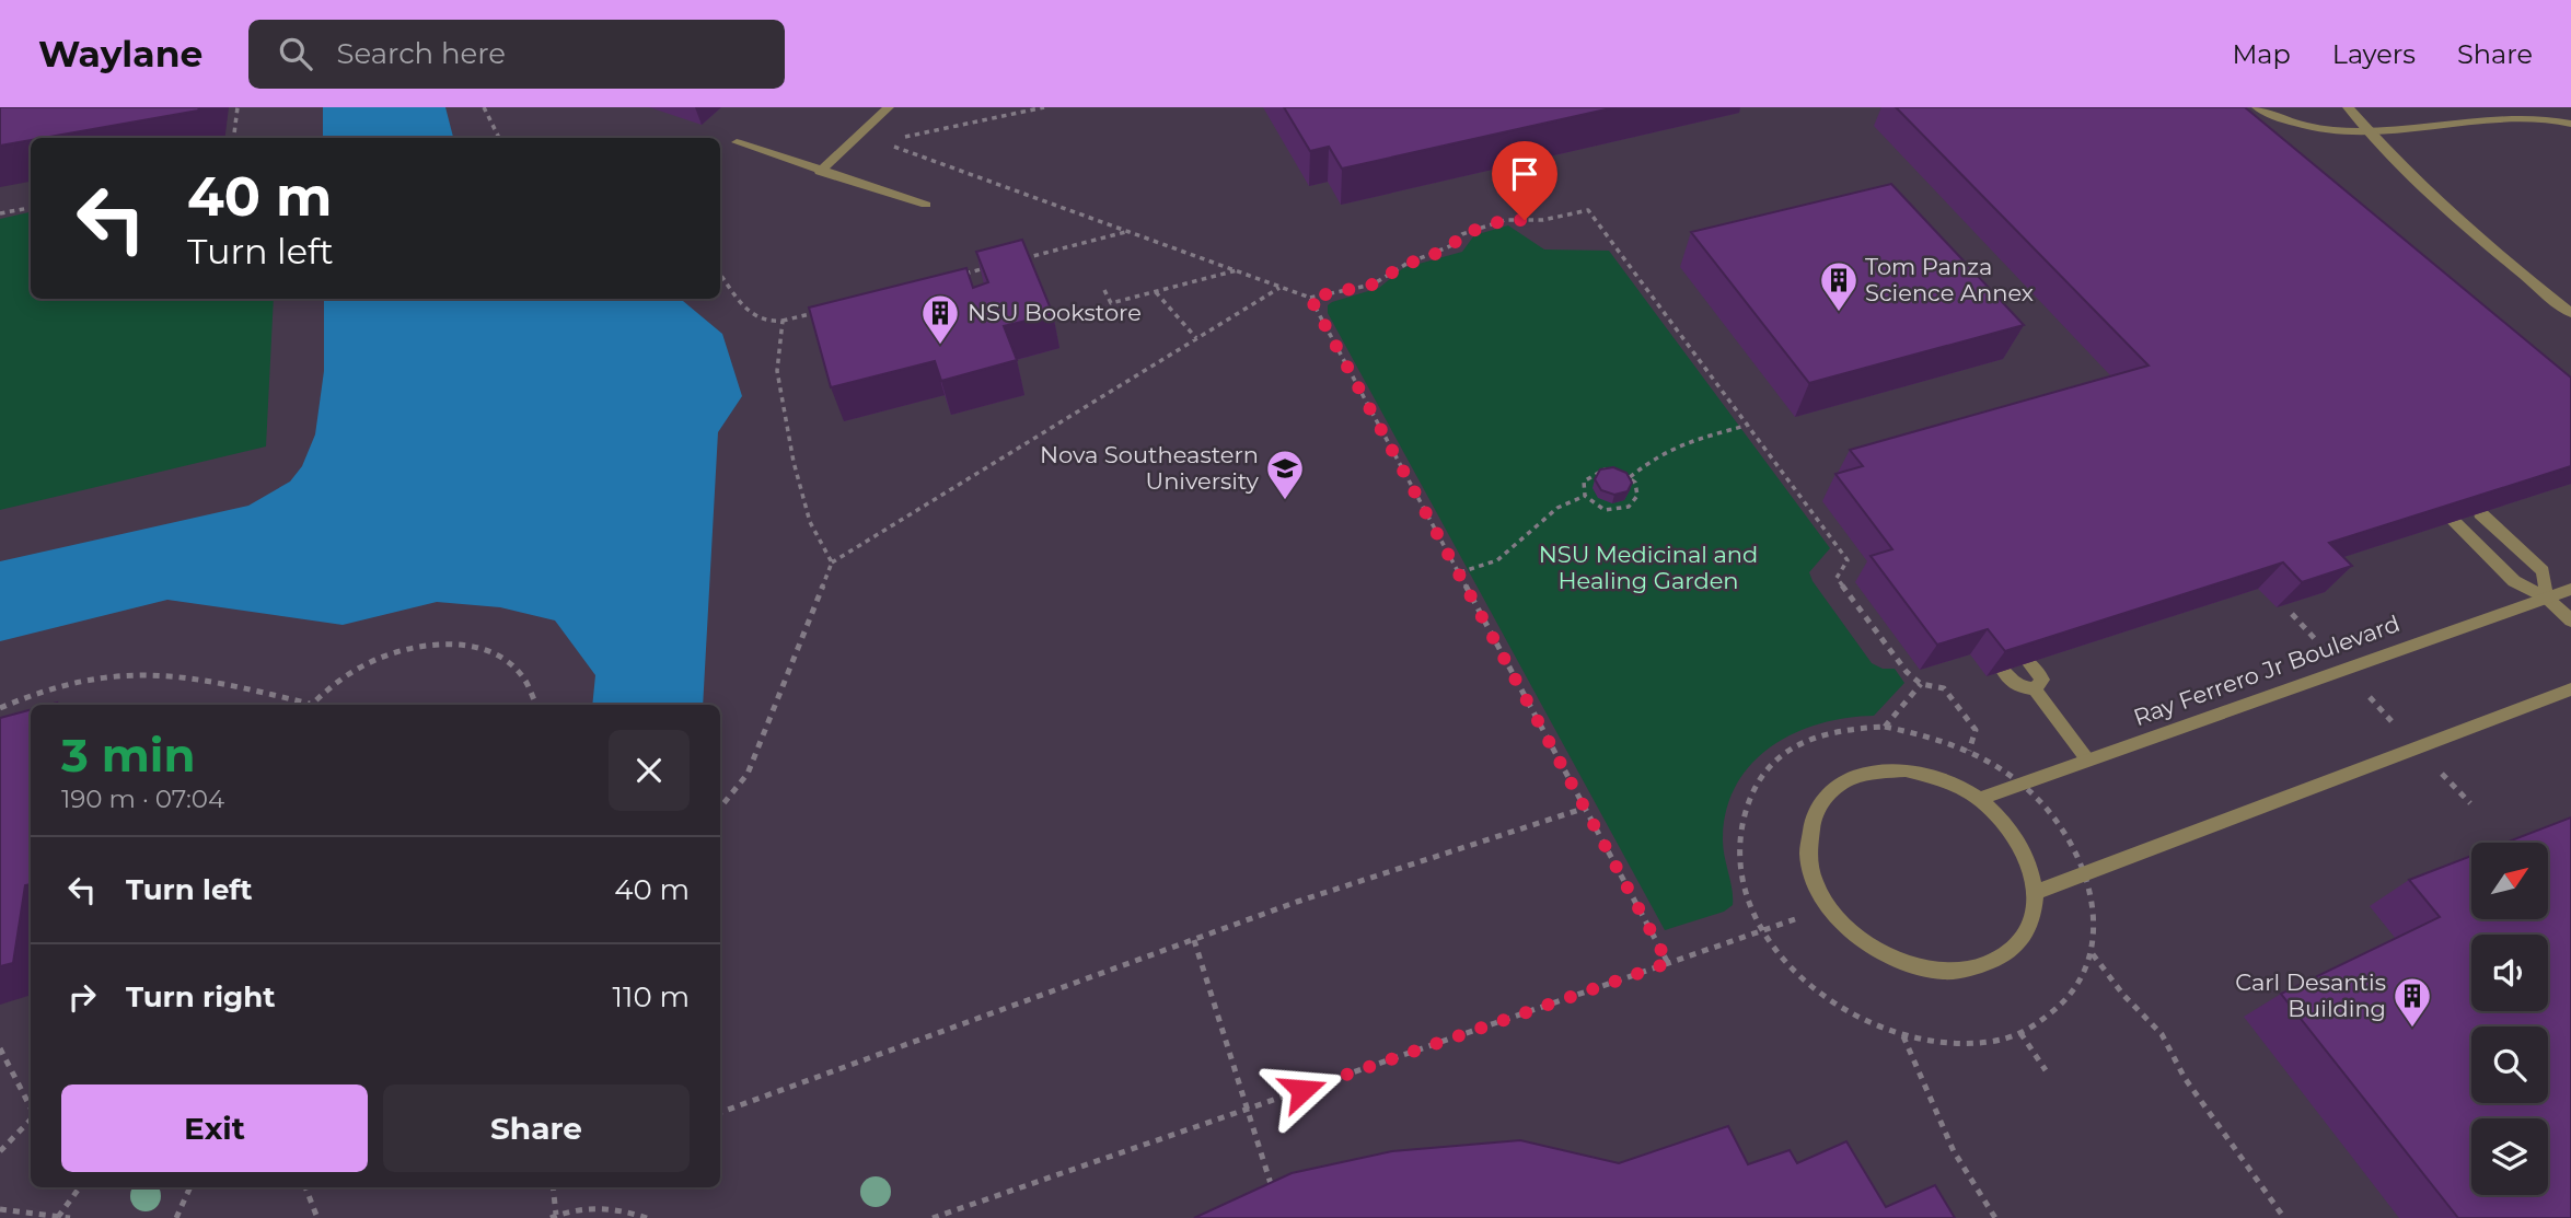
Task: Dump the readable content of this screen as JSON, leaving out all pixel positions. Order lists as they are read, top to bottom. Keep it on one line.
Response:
{"streets":{"street":["Ray Ferrero Jr Boulevard"]},"parks":["NSU Medicinal and Healing Garden"],"places":{"building":["Tom Panza Science Annex","NSU Bookstore","Carl Desantis Building"],"school or university":["Nova Southeastern University"]},"north":"top right","page":{"header":"Waylane","search":"Search here","nav":["Map","Layers","Share"],"turn":["40 m","Turn left"],"heading":["3 min","190 m · 07:04"],"list":[{"name":"Turn left","value":"40 m"},{"name":"Turn right","value":"110 m"}],"buttons":["Exit","Share"]}}
